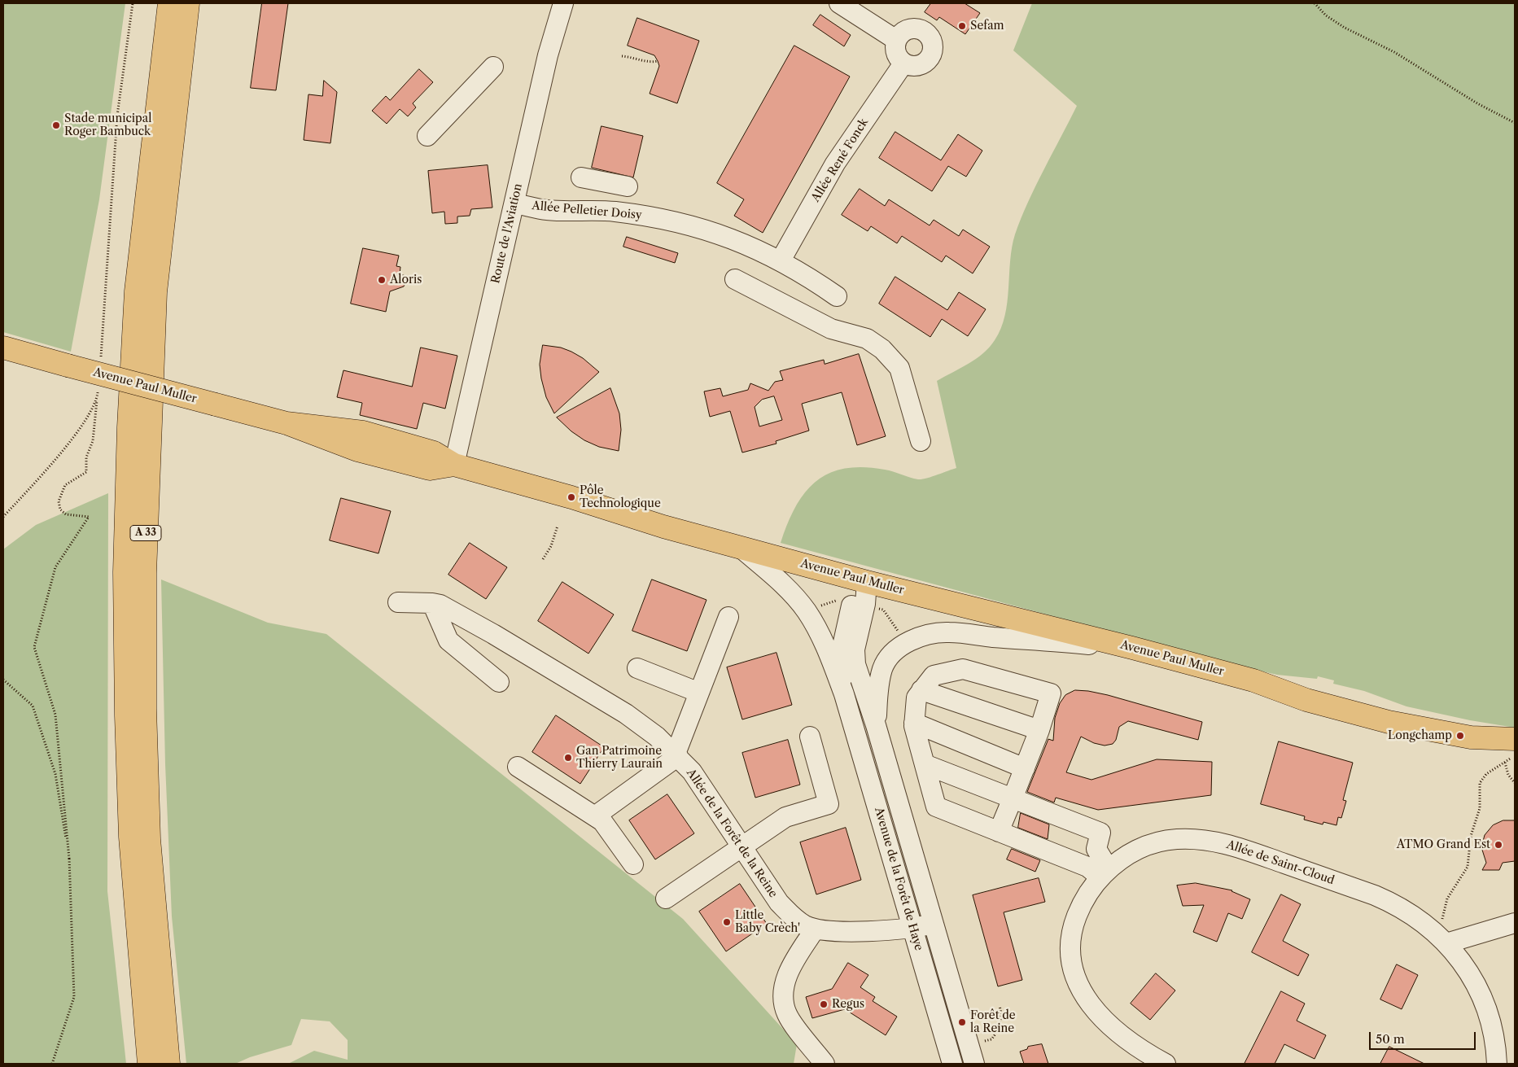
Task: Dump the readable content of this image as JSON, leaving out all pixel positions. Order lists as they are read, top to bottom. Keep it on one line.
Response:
{"streets":{"main road":["Avenue Paul Muller","A 33"],"street":["Allée René Fonck","Allée Pelletier Doisy","Route de l'Aviation","Allée de la Forêt de la Reine","Allée de Saint-Cloud","Avenue de la Forêt de Haye"]},"crossings":[["Allée René Fonck","Allée Pelletier Doisy"],["Allée Pelletier Doisy","Route de l'Aviation"],["Route de l'Aviation","Avenue Paul Muller"],["Avenue Paul Muller","Avenue de la Forêt de Haye"],["Allée de la Forêt de la Reine","Avenue de la Forêt de Haye"]],"places":["Sefam","Stade municipal Roger Bambuck","Aloris","Pôle Technologique","Longchamp","Gan Patrimoine Thierry Laurain","ATMO Grand Est","Little Baby Crèch'","Regus","Forêt de la Reine"],"scale_bar":"50 m"}
